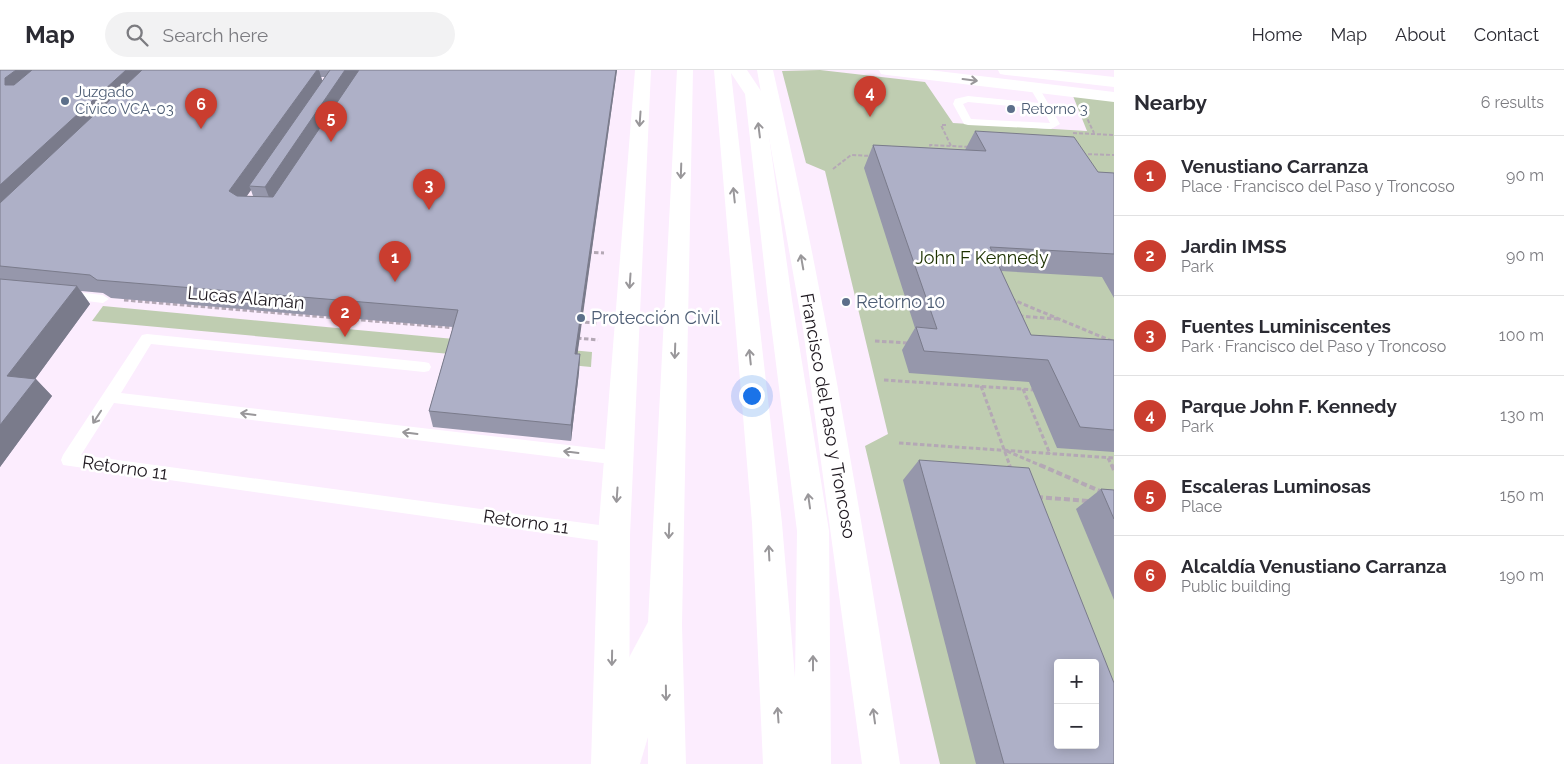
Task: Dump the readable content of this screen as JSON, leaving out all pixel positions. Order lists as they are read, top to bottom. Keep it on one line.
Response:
{"streets":{"main road":["Francisco del Paso y Troncoso"],"lane":["Retorno 11"],"path":["Lucas Alamán"]},"parks":["John F Kennedy"],"places":["Juzgado Cívico VCA-03","Retorno 3","Retorno 10","Protección Civil"],"page":{"header":"Map","search":"Search here","nav":["Home","Map","About","Contact"],"heading":["Nearby","6 results"],"pins":["4","6","5","3","1","2"],"list":[{"mark":"1","name":"Venustiano Carranza","note":"Place · Francisco del Paso y Troncoso","value":"90 m"},{"mark":"2","name":"Jardin IMSS","note":"Park","value":"90 m"},{"mark":"3","name":"Fuentes Luminiscentes","note":"Park · Francisco del Paso y Troncoso","value":"100 m"},{"mark":"4","name":"Parque John F. Kennedy","note":"Park","value":"130 m"},{"mark":"5","name":"Escaleras Luminosas","note":"Place","value":"150 m"},{"mark":"6","name":"Alcaldía Venustiano Carranza","note":"Public building","value":"190 m"}],"map_buttons":["+","−"]}}
